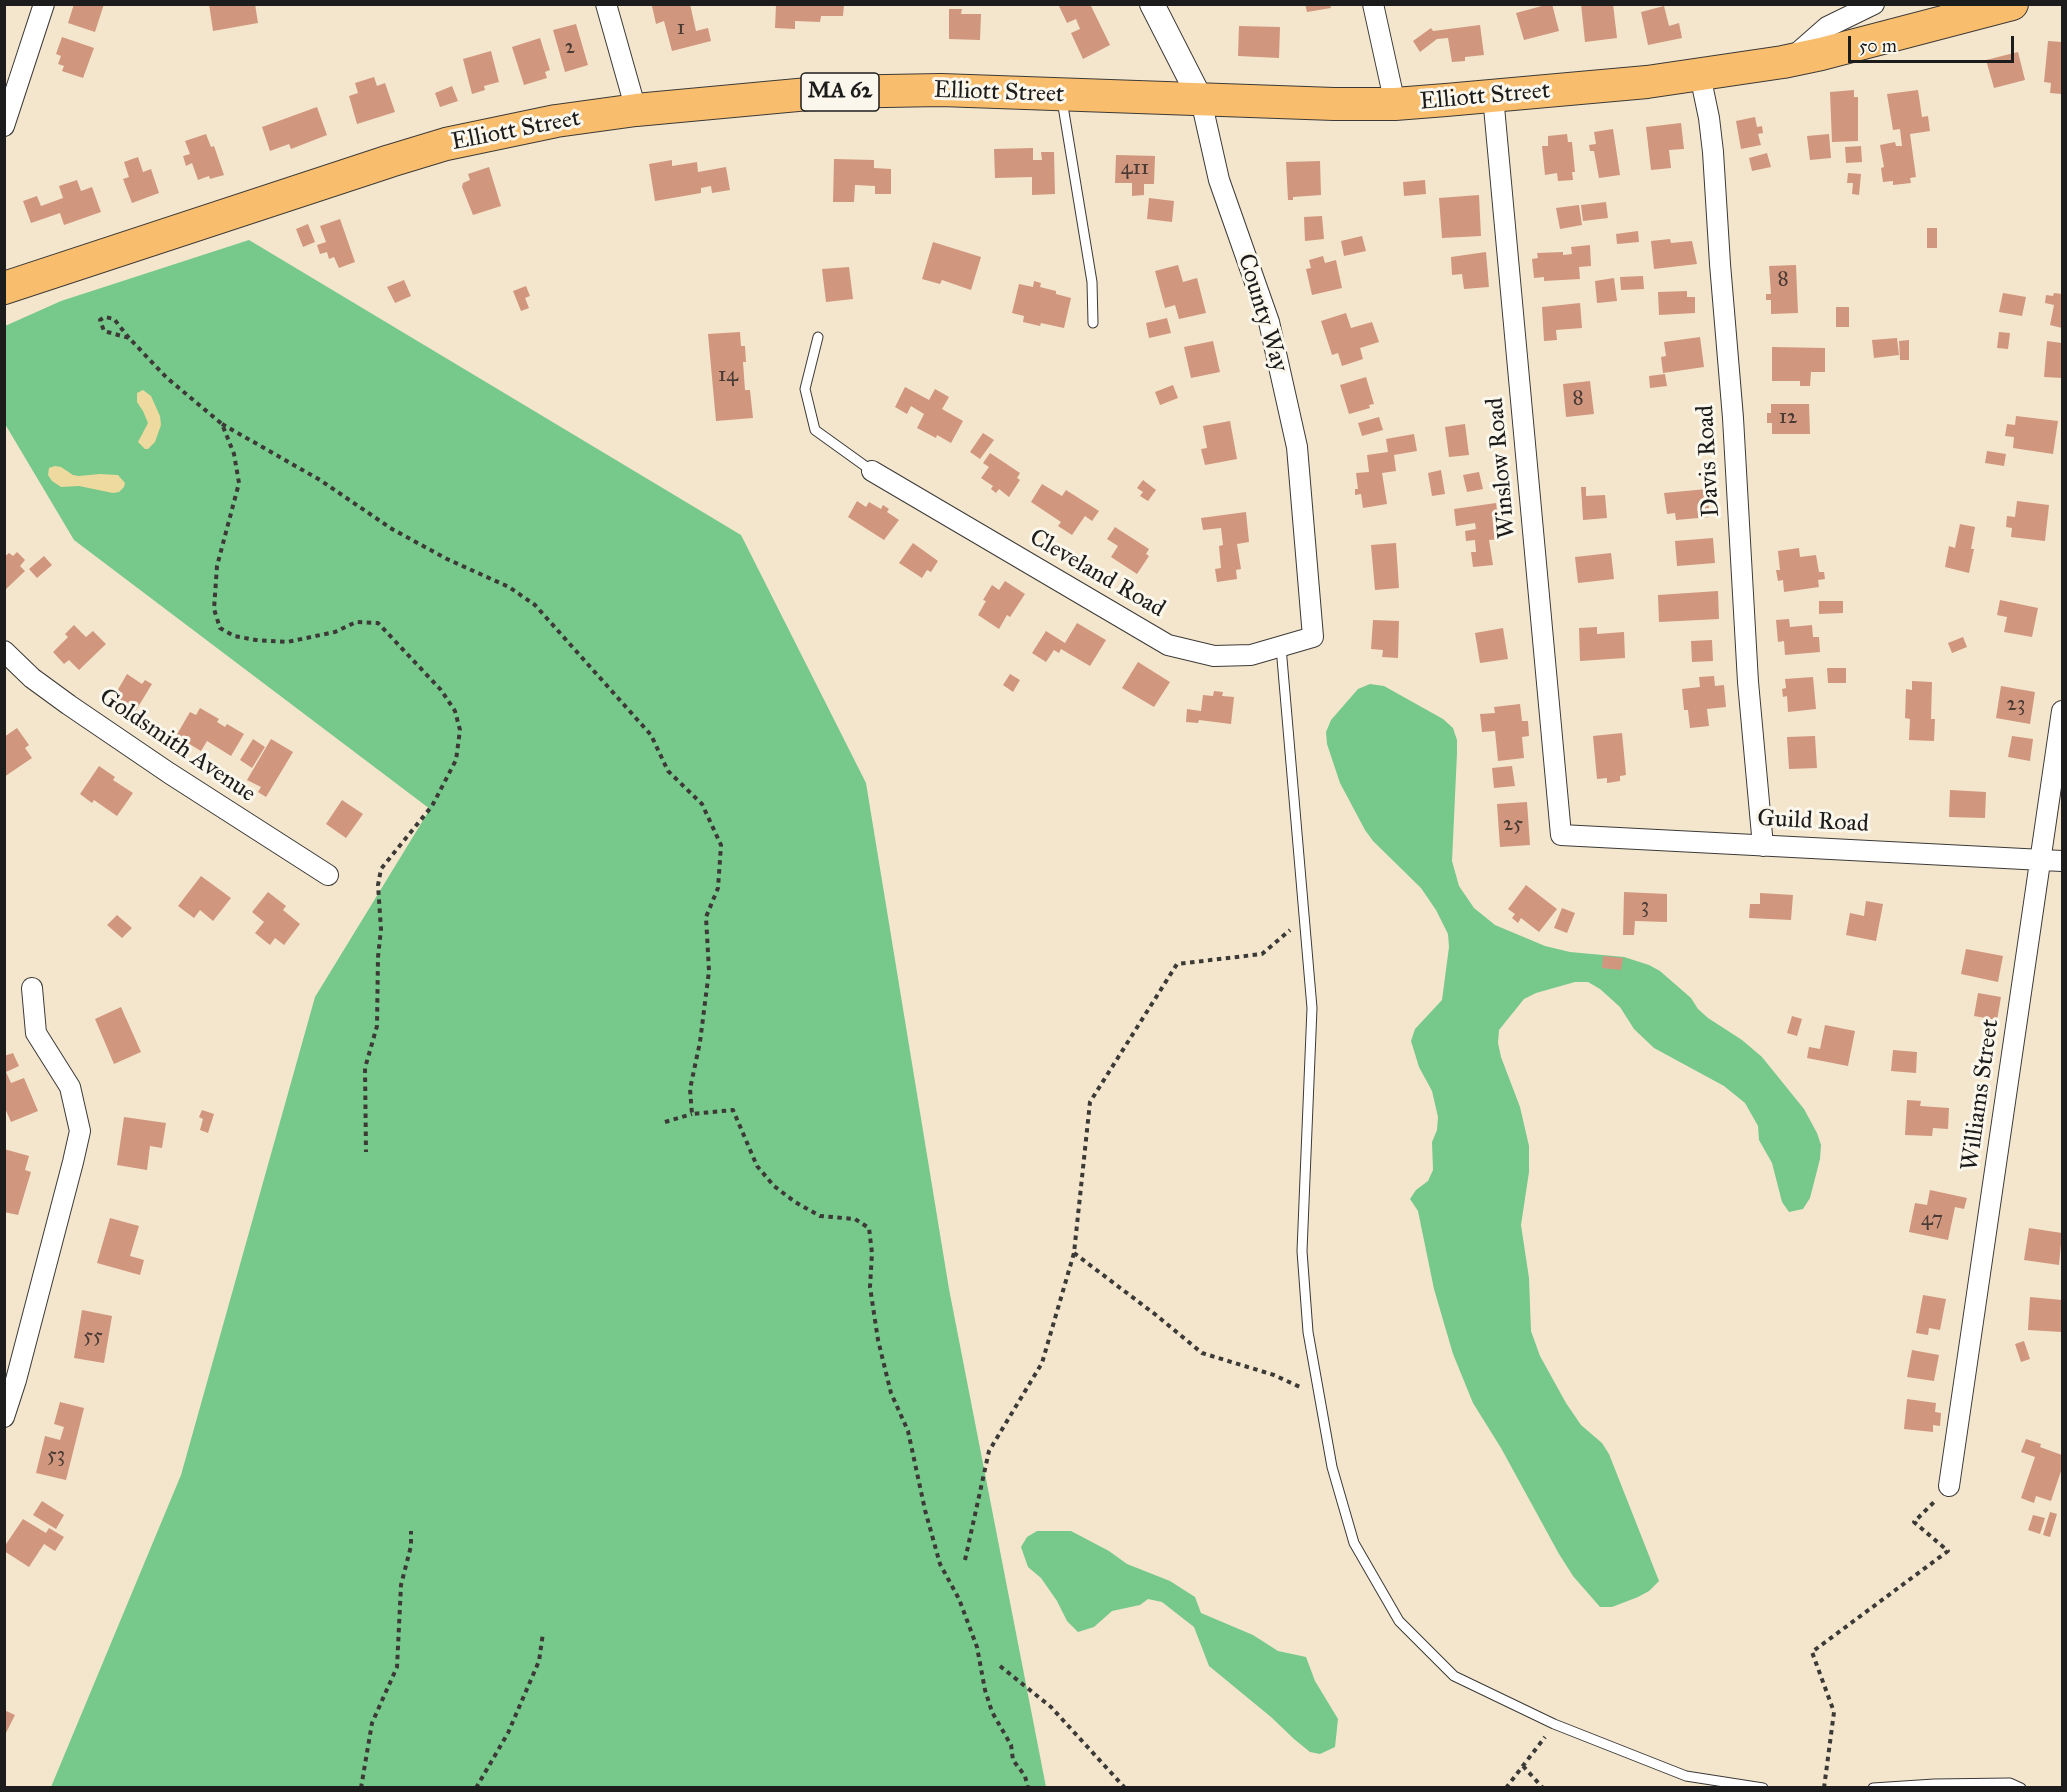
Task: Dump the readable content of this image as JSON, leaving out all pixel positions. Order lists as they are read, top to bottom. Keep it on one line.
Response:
{"streets":{"main road":["MA 62","Elliott Street"],"street":["County Way","Davis Road","Winslow Road","Cleveland Road","Goldsmith Avenue","Guild Road","Williams Street"]},"crossings":[["Elliott Street","County Way"],["Elliott Street","Davis Road"],["Elliott Street","Winslow Road"],["County Way","Cleveland Road"],["Davis Road","Guild Road"],["Winslow Road","Guild Road"],["Guild Road","Williams Street"]],"house_numbers":["1","2","411","8","14","8","12","23","25","3","47","55","53"],"scale_bar":"50 m"}
